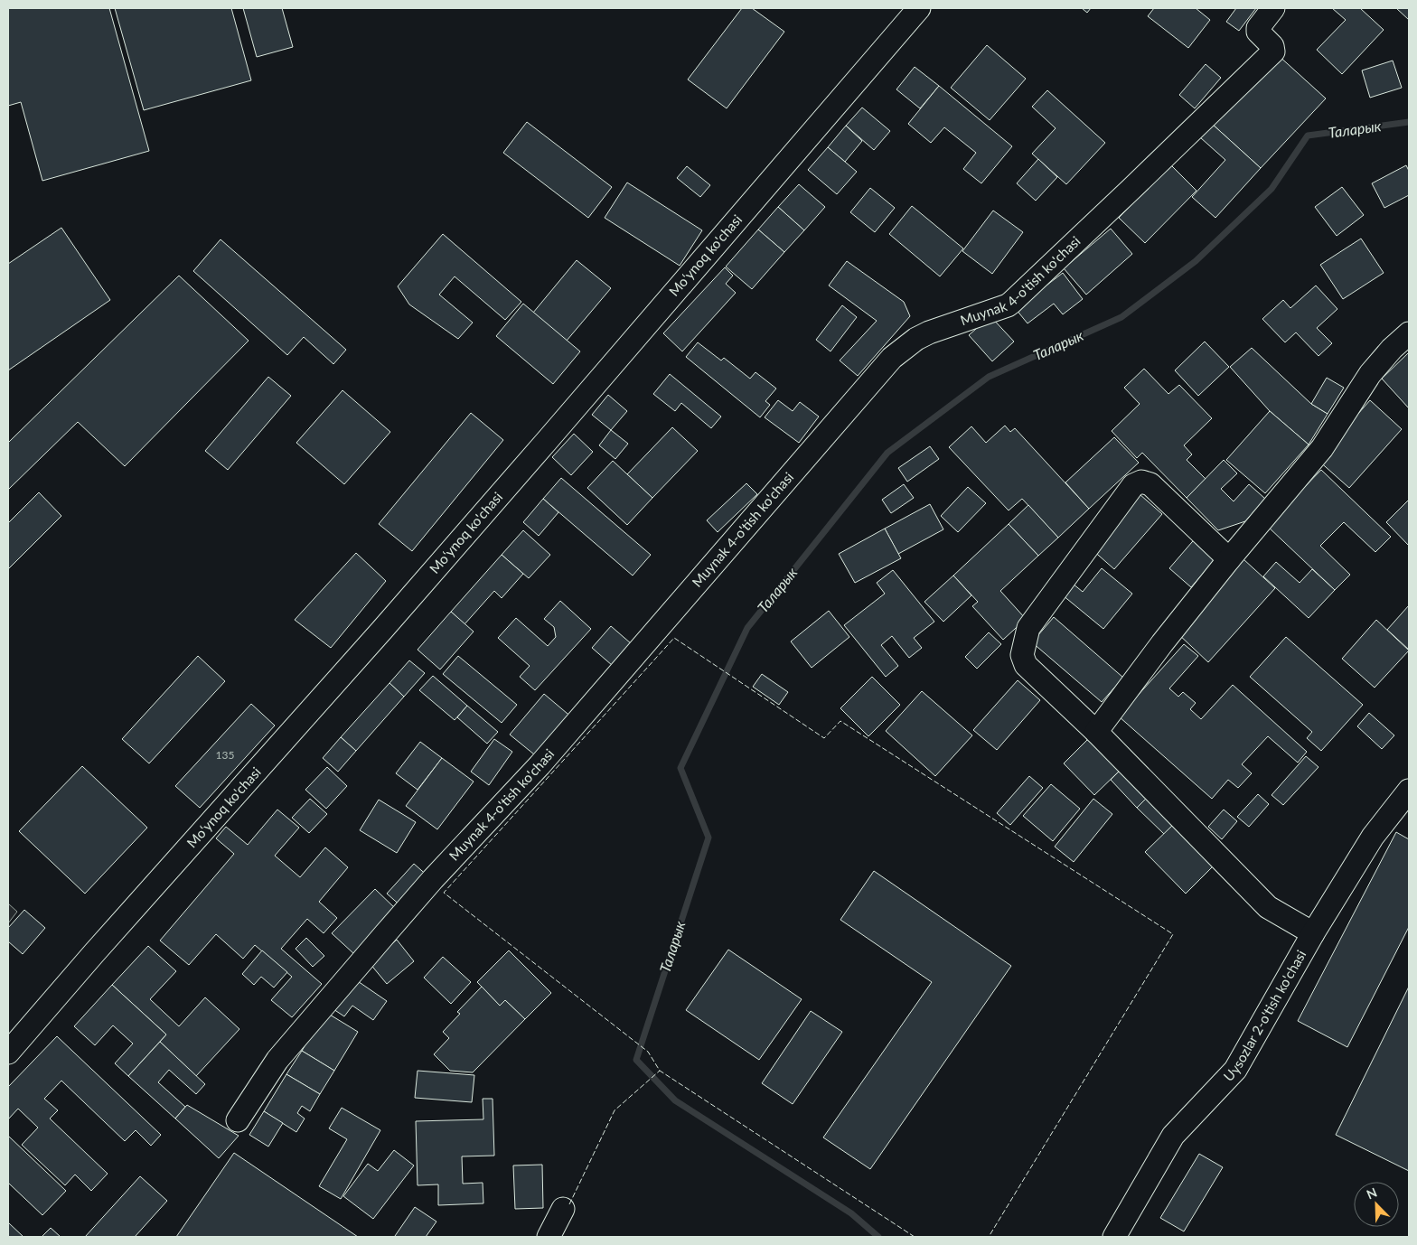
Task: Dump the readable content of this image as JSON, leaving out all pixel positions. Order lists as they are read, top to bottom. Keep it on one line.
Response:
{"streets":{"street":["Moʻynoq ko'chasi","Muynak 4-o'tish ko'chasi","Uysozlar 2-o'tish ko'chasi"]},"water":["Таларык"],"house_numbers":["135"],"north":"top left"}
